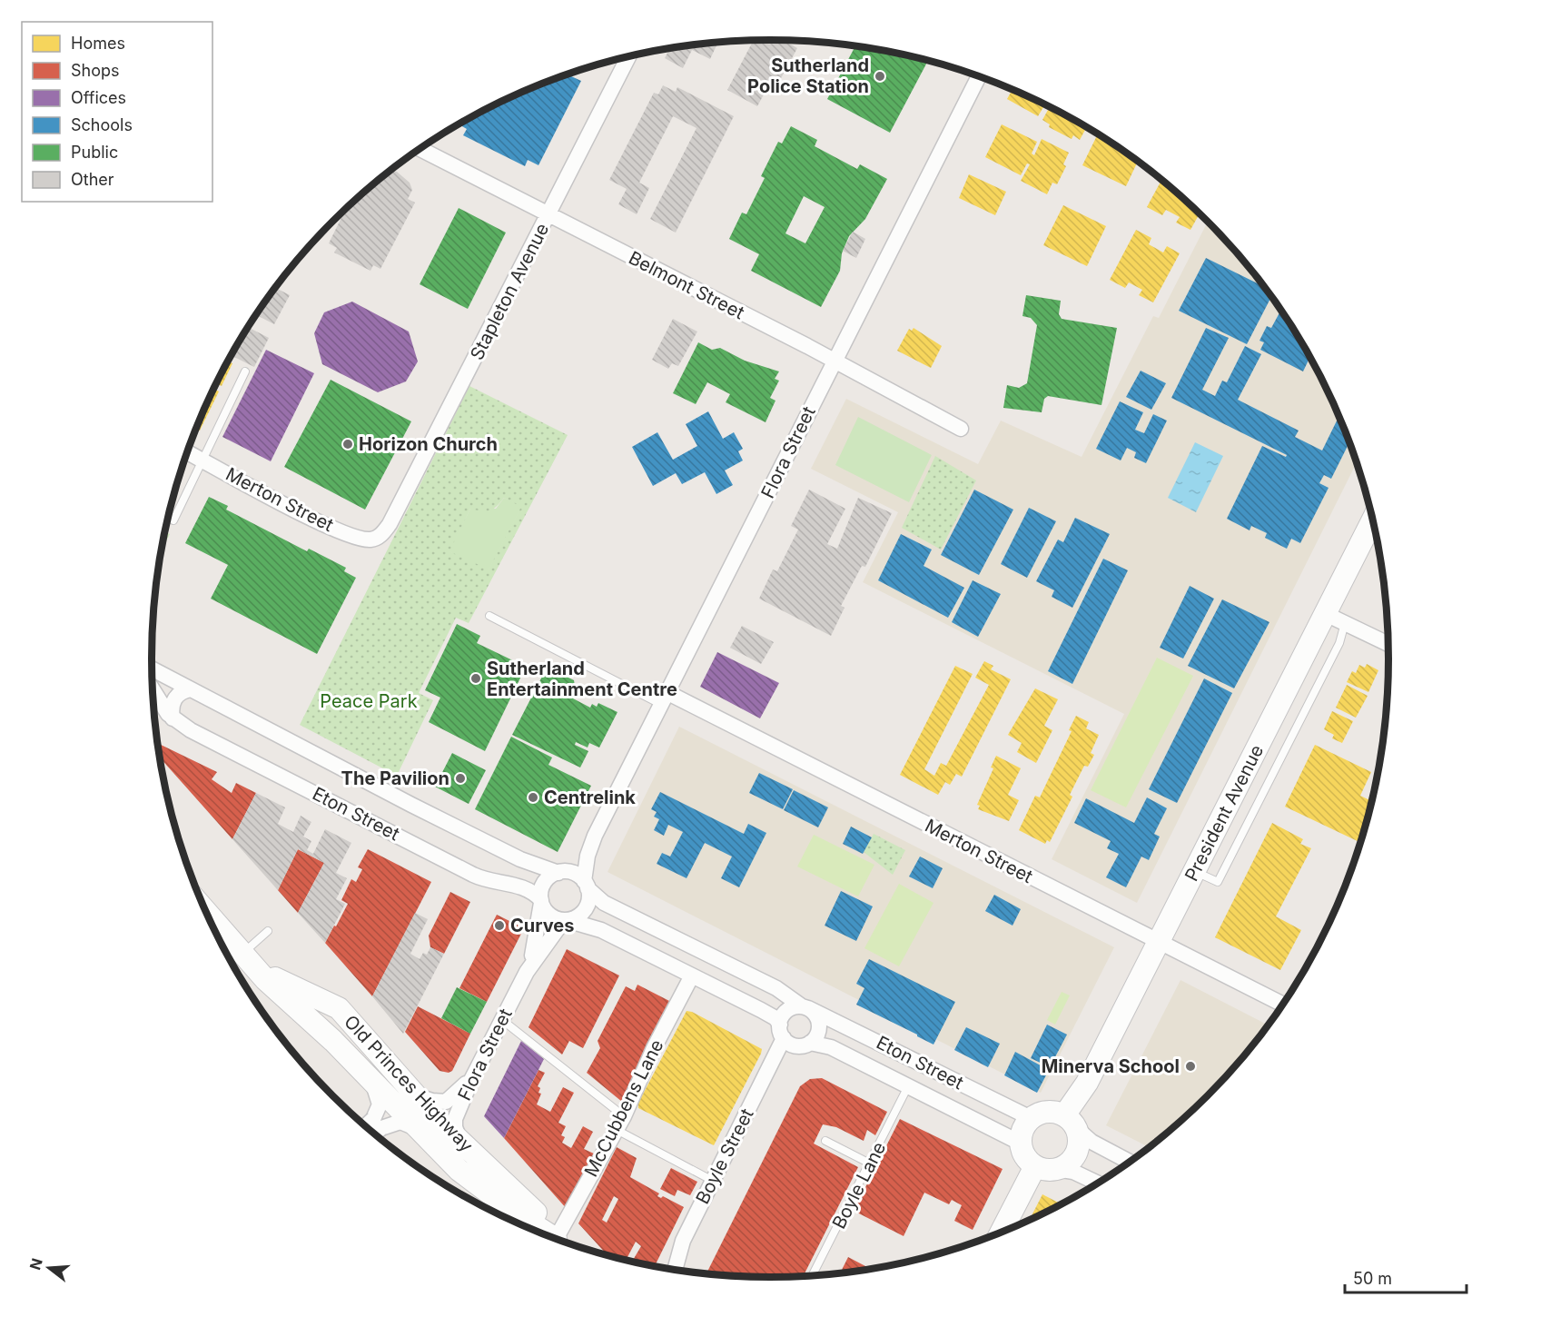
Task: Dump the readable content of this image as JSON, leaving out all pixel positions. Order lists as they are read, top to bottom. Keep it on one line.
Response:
{"streets":{"street":["Belmont Street","Stapleton Avenue","Flora Street","Merton Street","President Avenue","Eton Street","Old Princes Highway","McCubbens Lane","Boyle Street"],"lane":["Boyle Lane"]},"crossings":[["Belmont Street","Stapleton Avenue"],["Belmont Street","Flora Street"],["Stapleton Avenue","Merton Street"],["Flora Street","Merton Street"],["Flora Street","Eton Street"],["Flora Street","Old Princes Highway"],["Merton Street","President Avenue"],["President Avenue","Eton Street"],["Eton Street","Boyle Street"],["Eton Street","Boyle Lane"]],"parks":["Peace Park"],"places":["Sutherland Police Station","Horizon Church","Sutherland Entertainment Centre","The Pavilion","Centrelink","Curves","Minerva School"],"legend":["Homes","Shops","Offices","Schools","Public","Other"],"scale_bar":"50 m","north":"left"}
